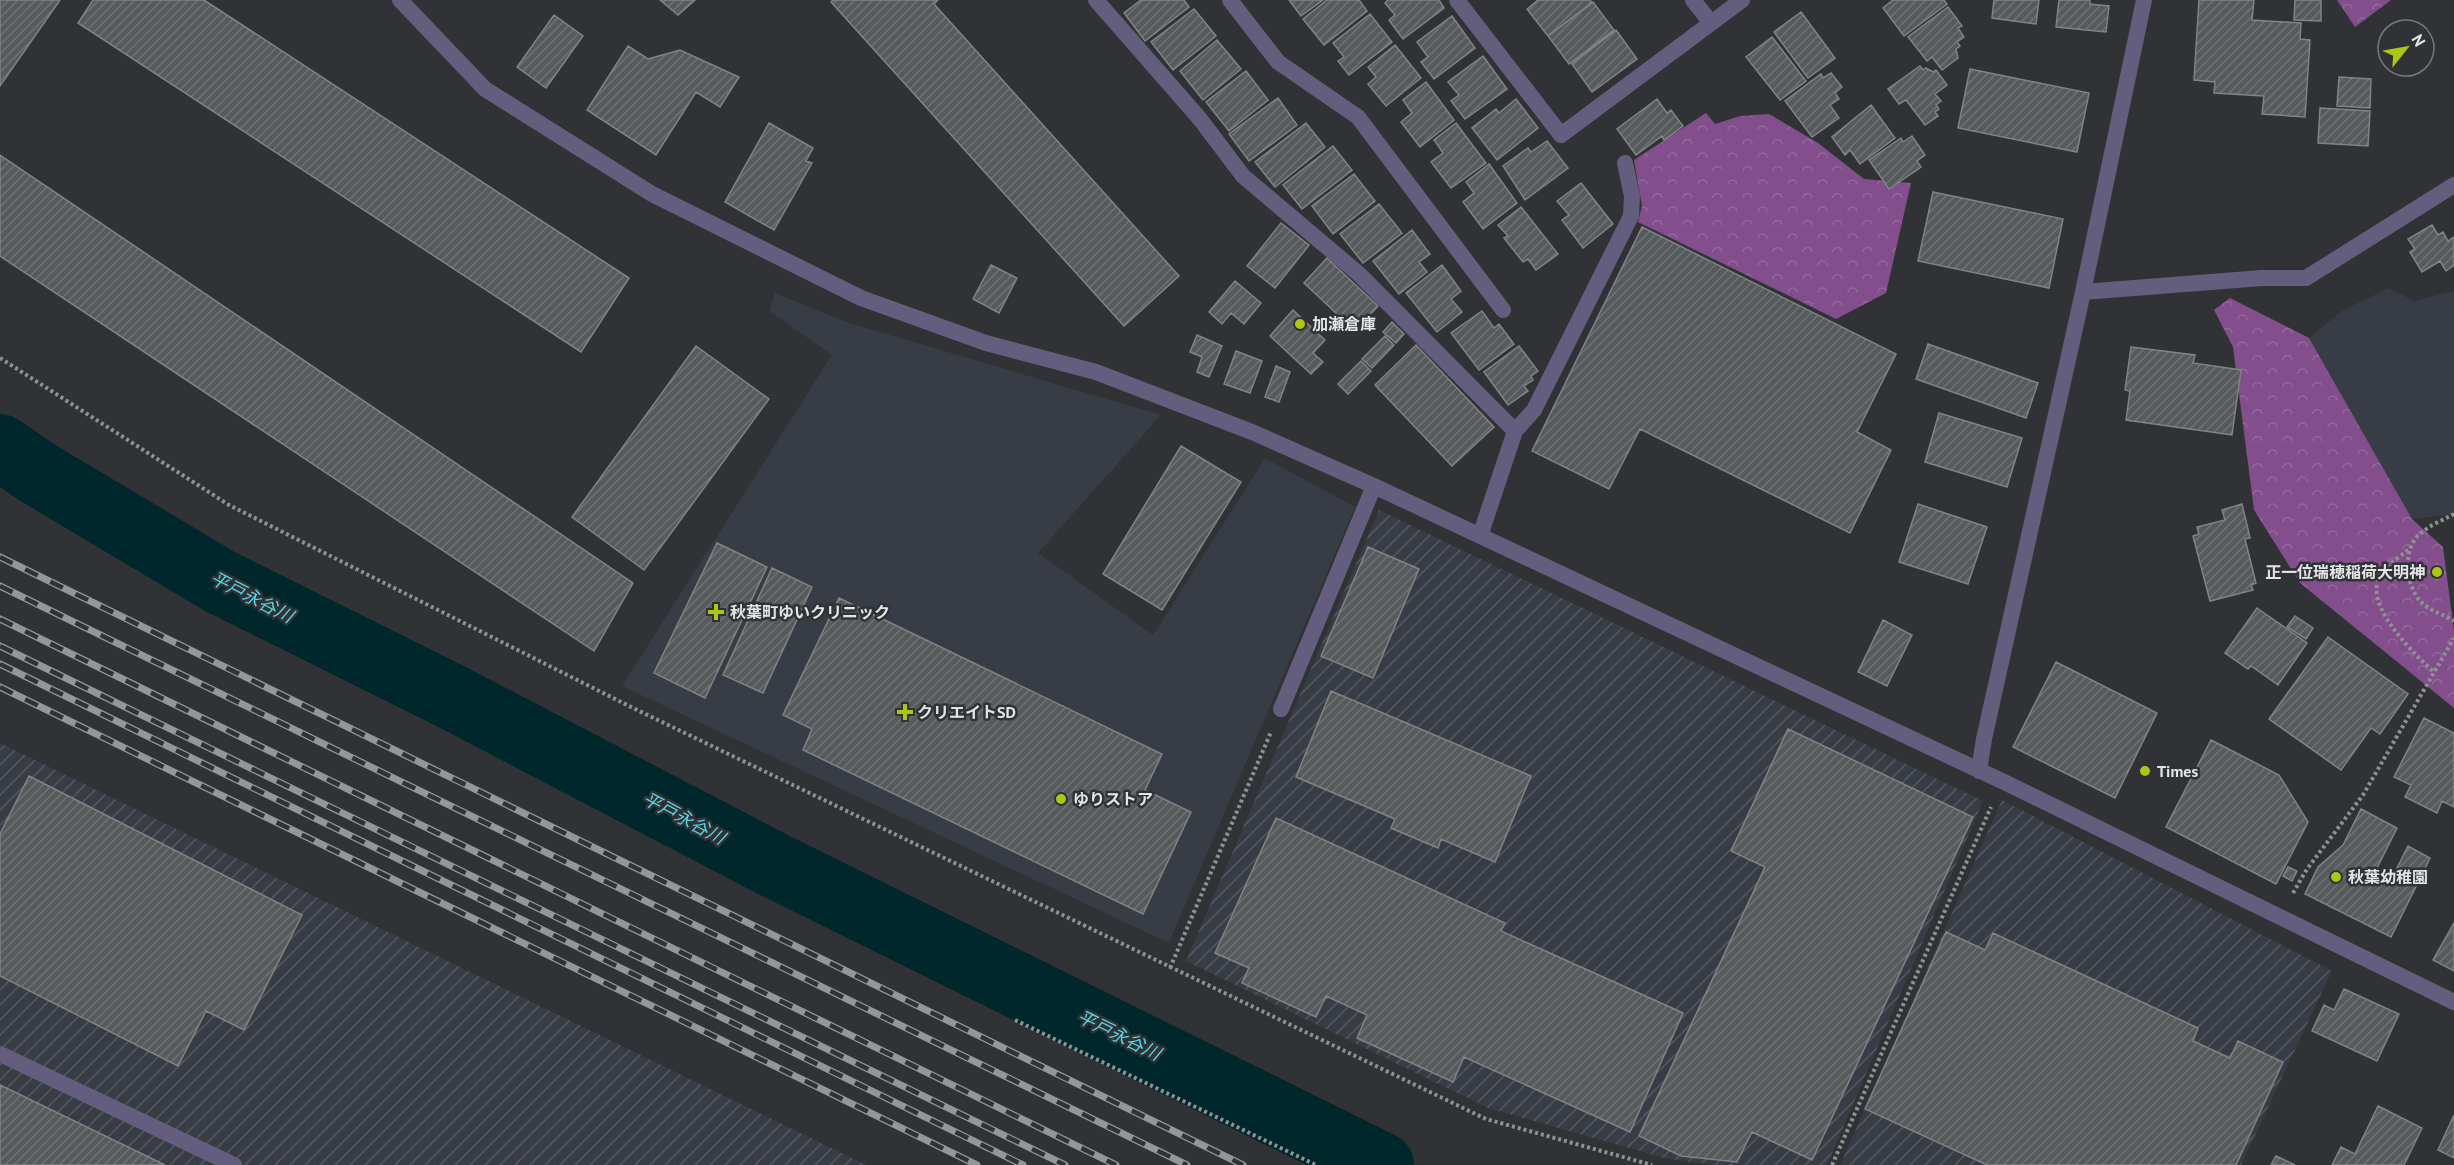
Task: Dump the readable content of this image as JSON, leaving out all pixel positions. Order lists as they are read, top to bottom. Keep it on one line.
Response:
{"water":["平戸永谷川"],"places":{"other":["加瀬倉庫","正一位瑞穂稲荷大明神","Times","ゆりストア","秋葉幼稚園"],"health":["秋葉町ゆいクリニック","クリエイトSD"]},"north":"top right"}
